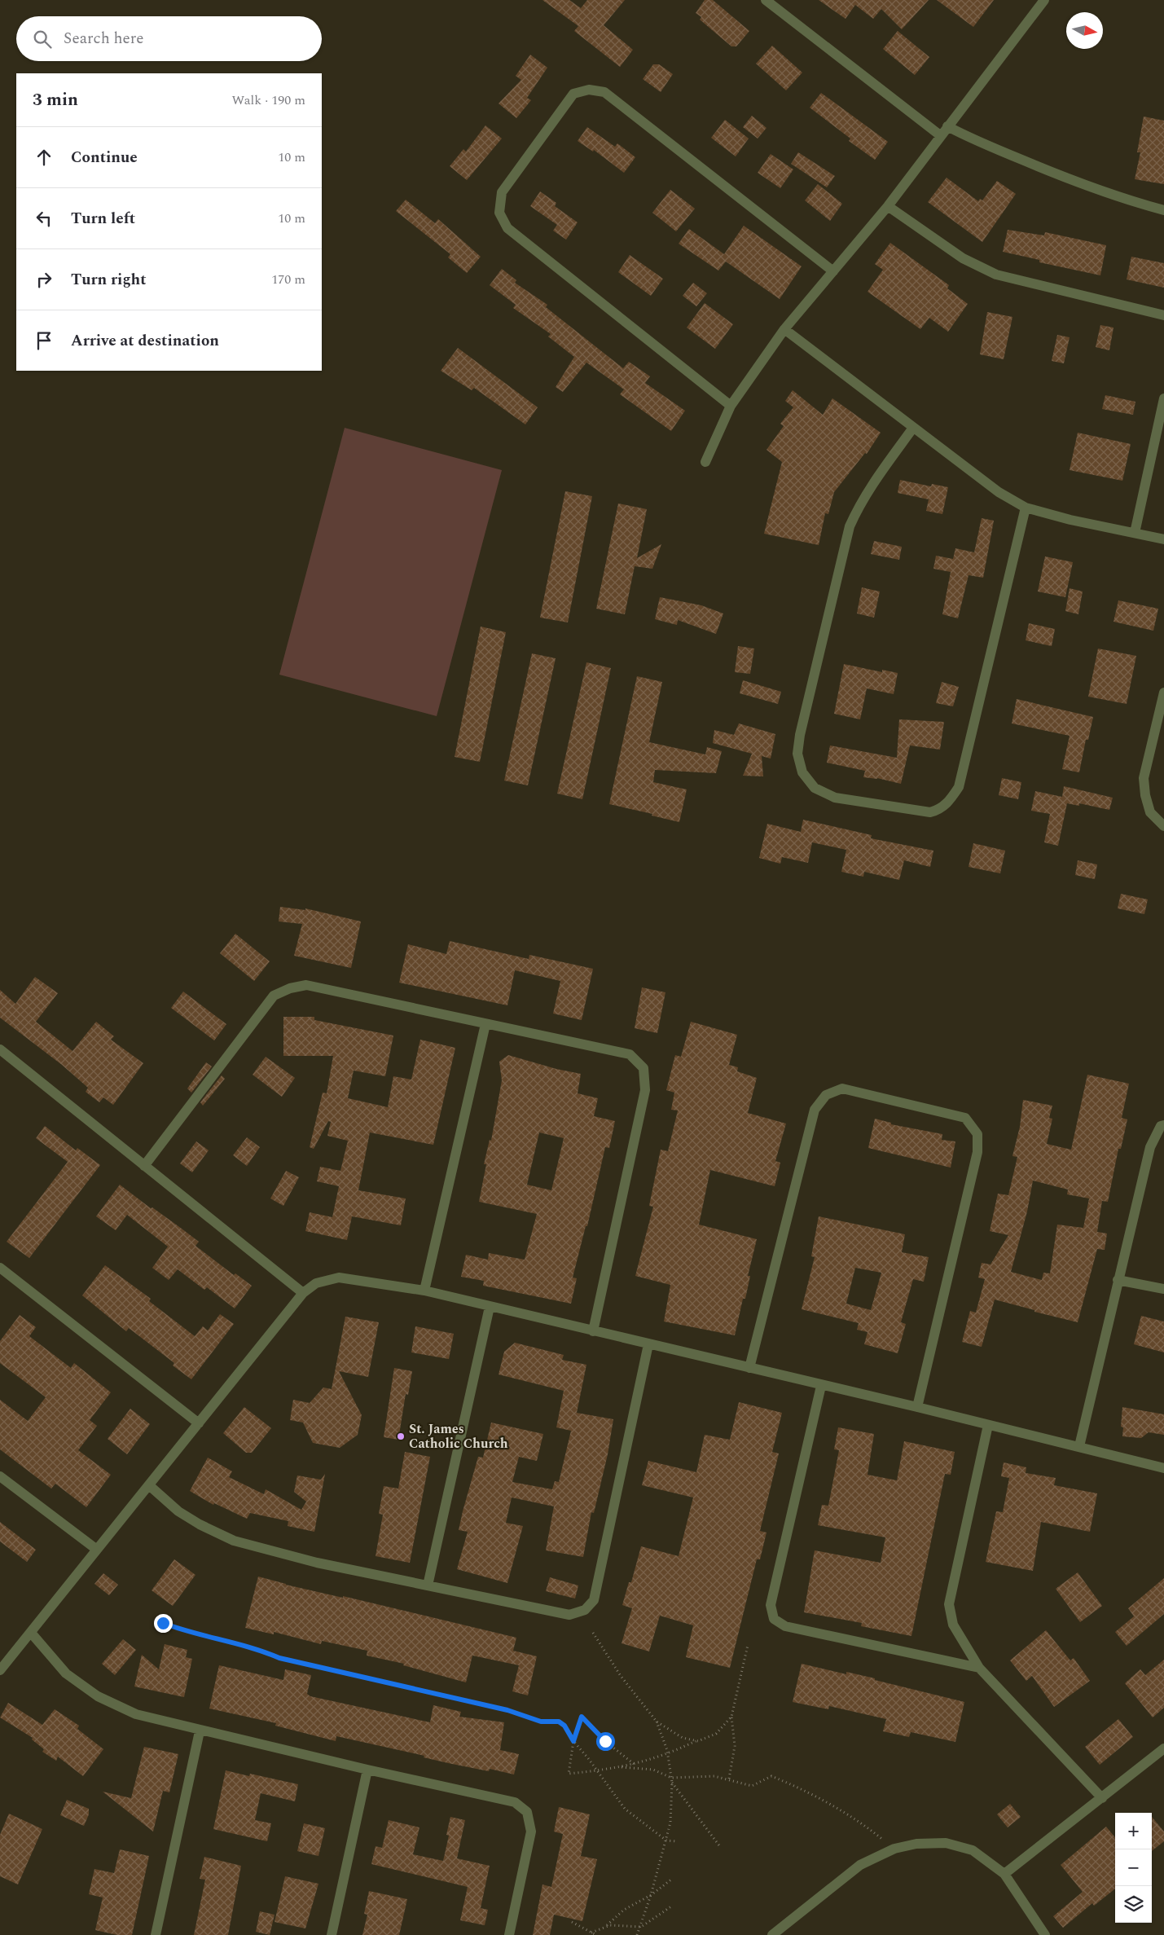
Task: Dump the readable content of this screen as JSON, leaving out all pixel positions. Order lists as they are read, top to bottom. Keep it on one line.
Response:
{"places":["St. James Catholic Church"],"north":"right","page":{"search":"Search here","heading":["3 min","Walk · 190 m"],"list":[["Continue","10 m"],["Turn left","10 m"],["Turn right","170 m"],"Arrive at destination"],"map_buttons":["+","−"]}}
